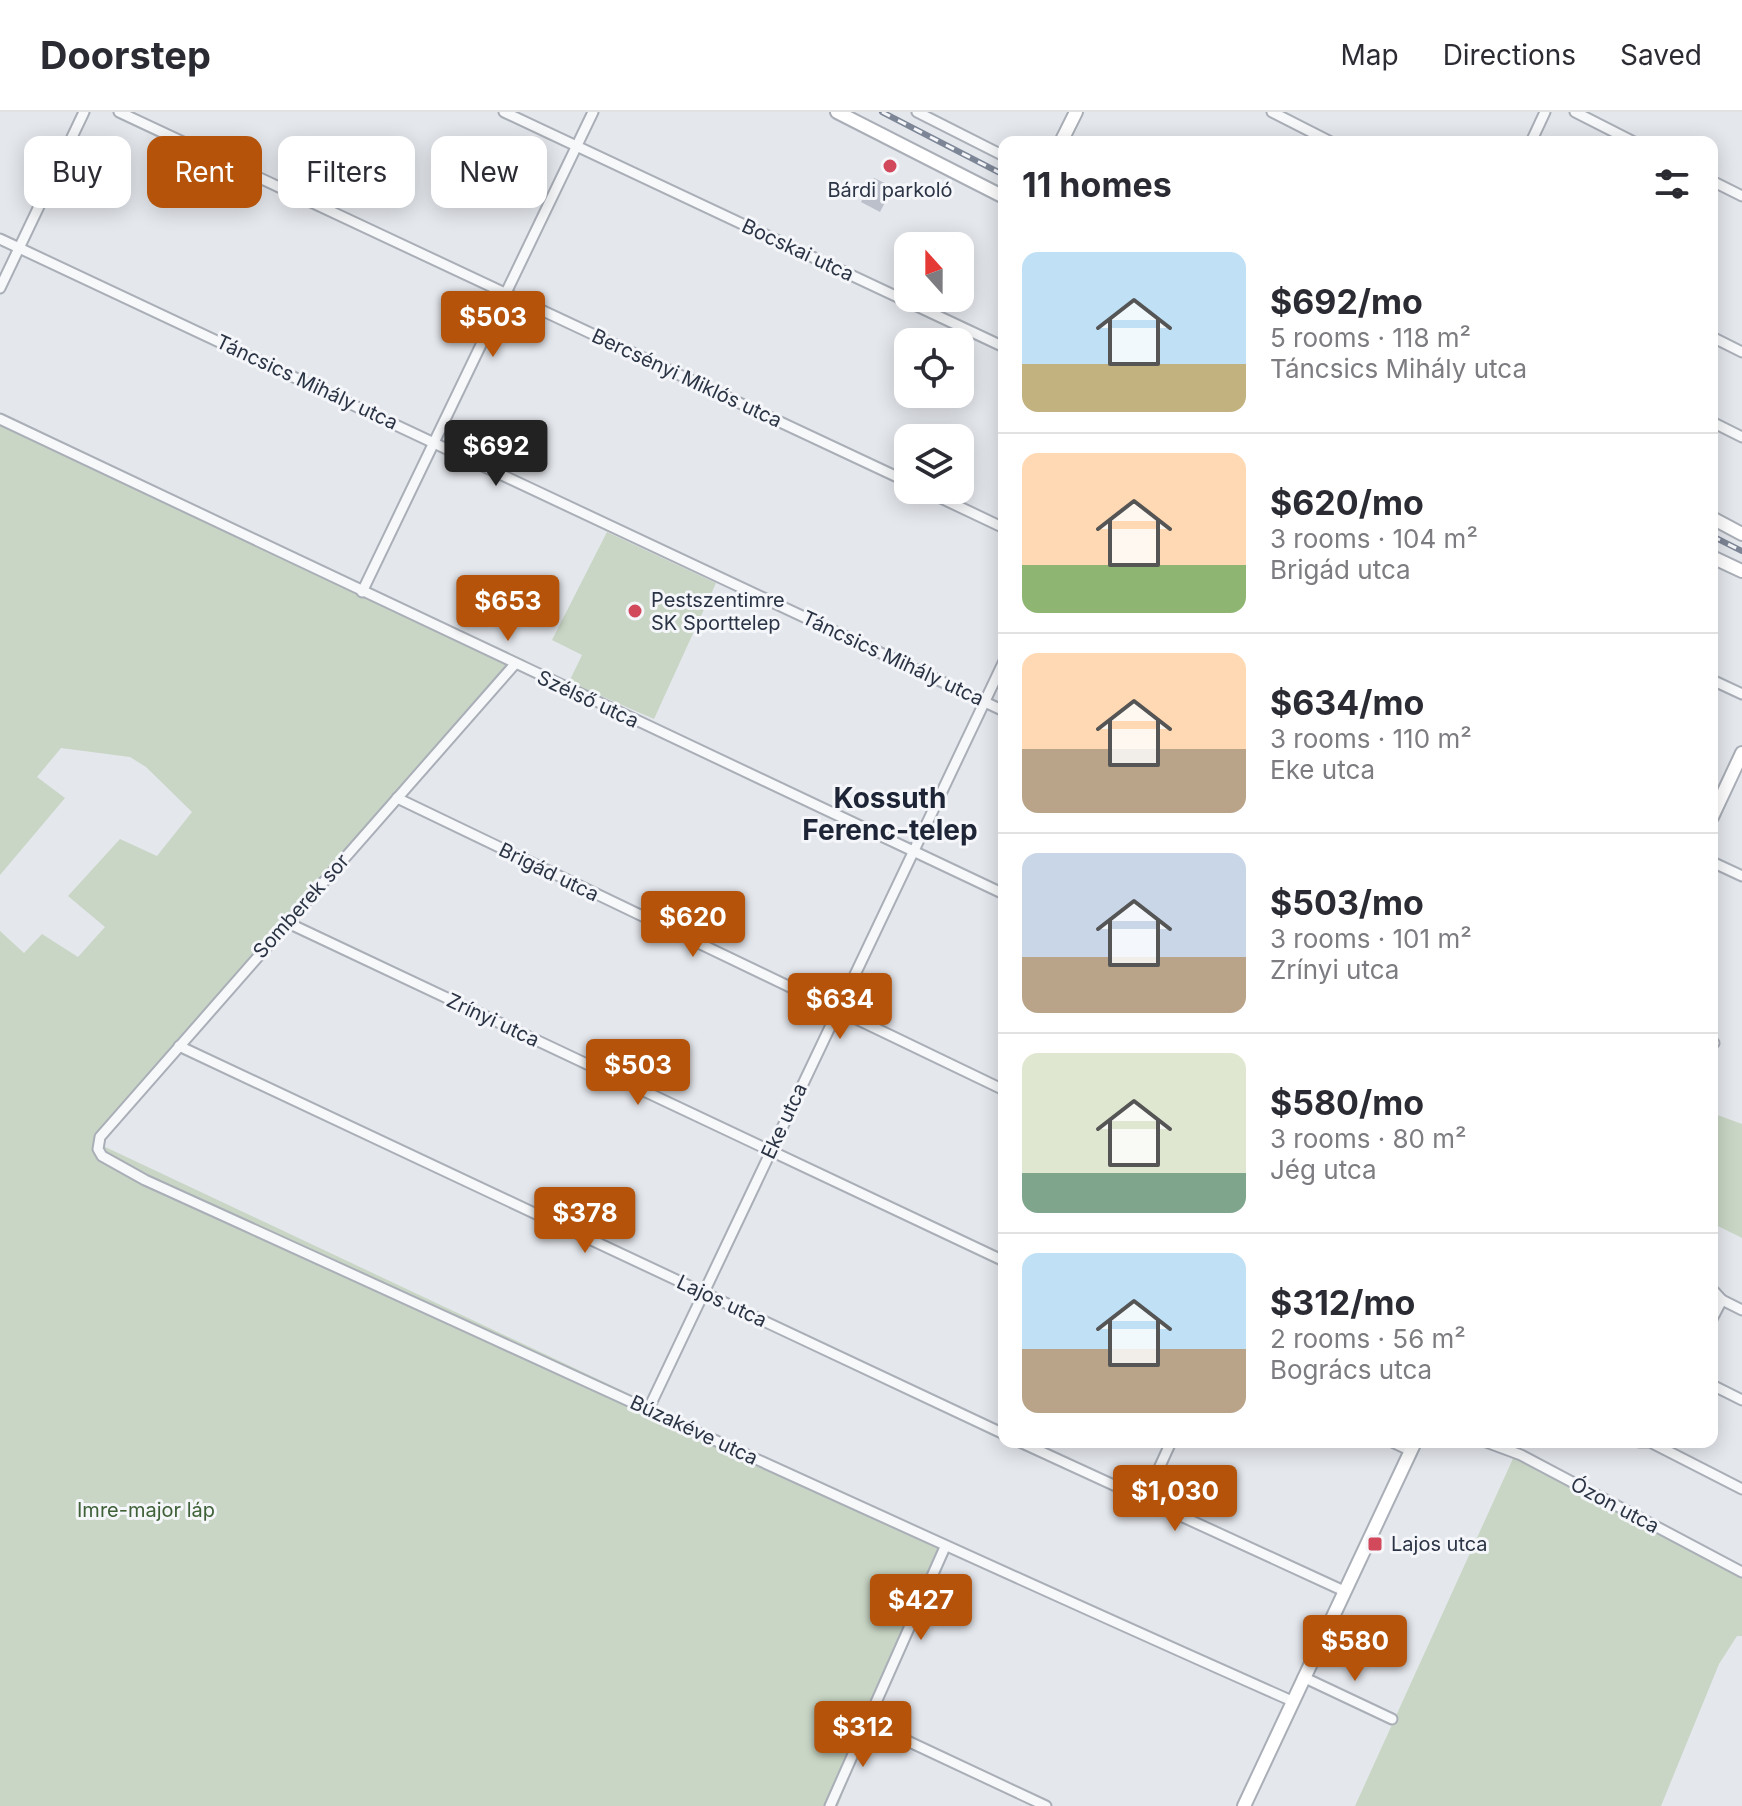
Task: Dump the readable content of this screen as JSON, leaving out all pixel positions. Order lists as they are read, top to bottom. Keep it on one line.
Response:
{"streets":{"street":["Bocskai utca","Bercsényi Miklós utca","Táncsics Mihály utca","Szélső utca","Brigád utca","Somberek sor","Zrínyi utca","Eke utca","Lajos utca","Búzakéve utca","Ózon utca"]},"crossings":[["Táncsics Mihály utca","Eke utca"],["Szélső utca","Somberek sor"],["Szélső utca","Eke utca"],["Brigád utca","Somberek sor"],["Brigád utca","Eke utca"],["Somberek sor","Zrínyi utca"],["Somberek sor","Lajos utca"],["Somberek sor","Búzakéve utca"],["Zrínyi utca","Eke utca"],["Eke utca","Lajos utca"],["Eke utca","Búzakéve utca"]],"districts":["Kossuth Ferenc-telep"],"parks":["Imre-major láp"],"places":{"other":["Bárdi parkoló","Pestszentimre SK Sporttelep"],"transit":["Lajos utca"]},"north":"top","page":{"header":"Doorstep","nav":["Map","Directions","Saved"],"chip":["Buy","Rent","Filters","New"],"heading":"11 homes","list":[{"name":"$692/mo","note":"5 rooms · 118 m² · Táncsics Mihály utca"},{"name":"$620/mo","note":"3 rooms · 104 m² · Brigád utca"},{"name":"$634/mo","note":"3 rooms · 110 m² · Eke utca"},{"name":"$503/mo","note":"3 rooms · 101 m² · Zrínyi utca"},{"name":"$580/mo","note":"3 rooms · 80 m² · Jég utca"},{"name":"$312/mo","note":"2 rooms · 56 m² · Bogrács utca"}],"price":["$503","$692","$653","$620","$634","$503","$378","$1,030","$427","$580","$312"]}}
